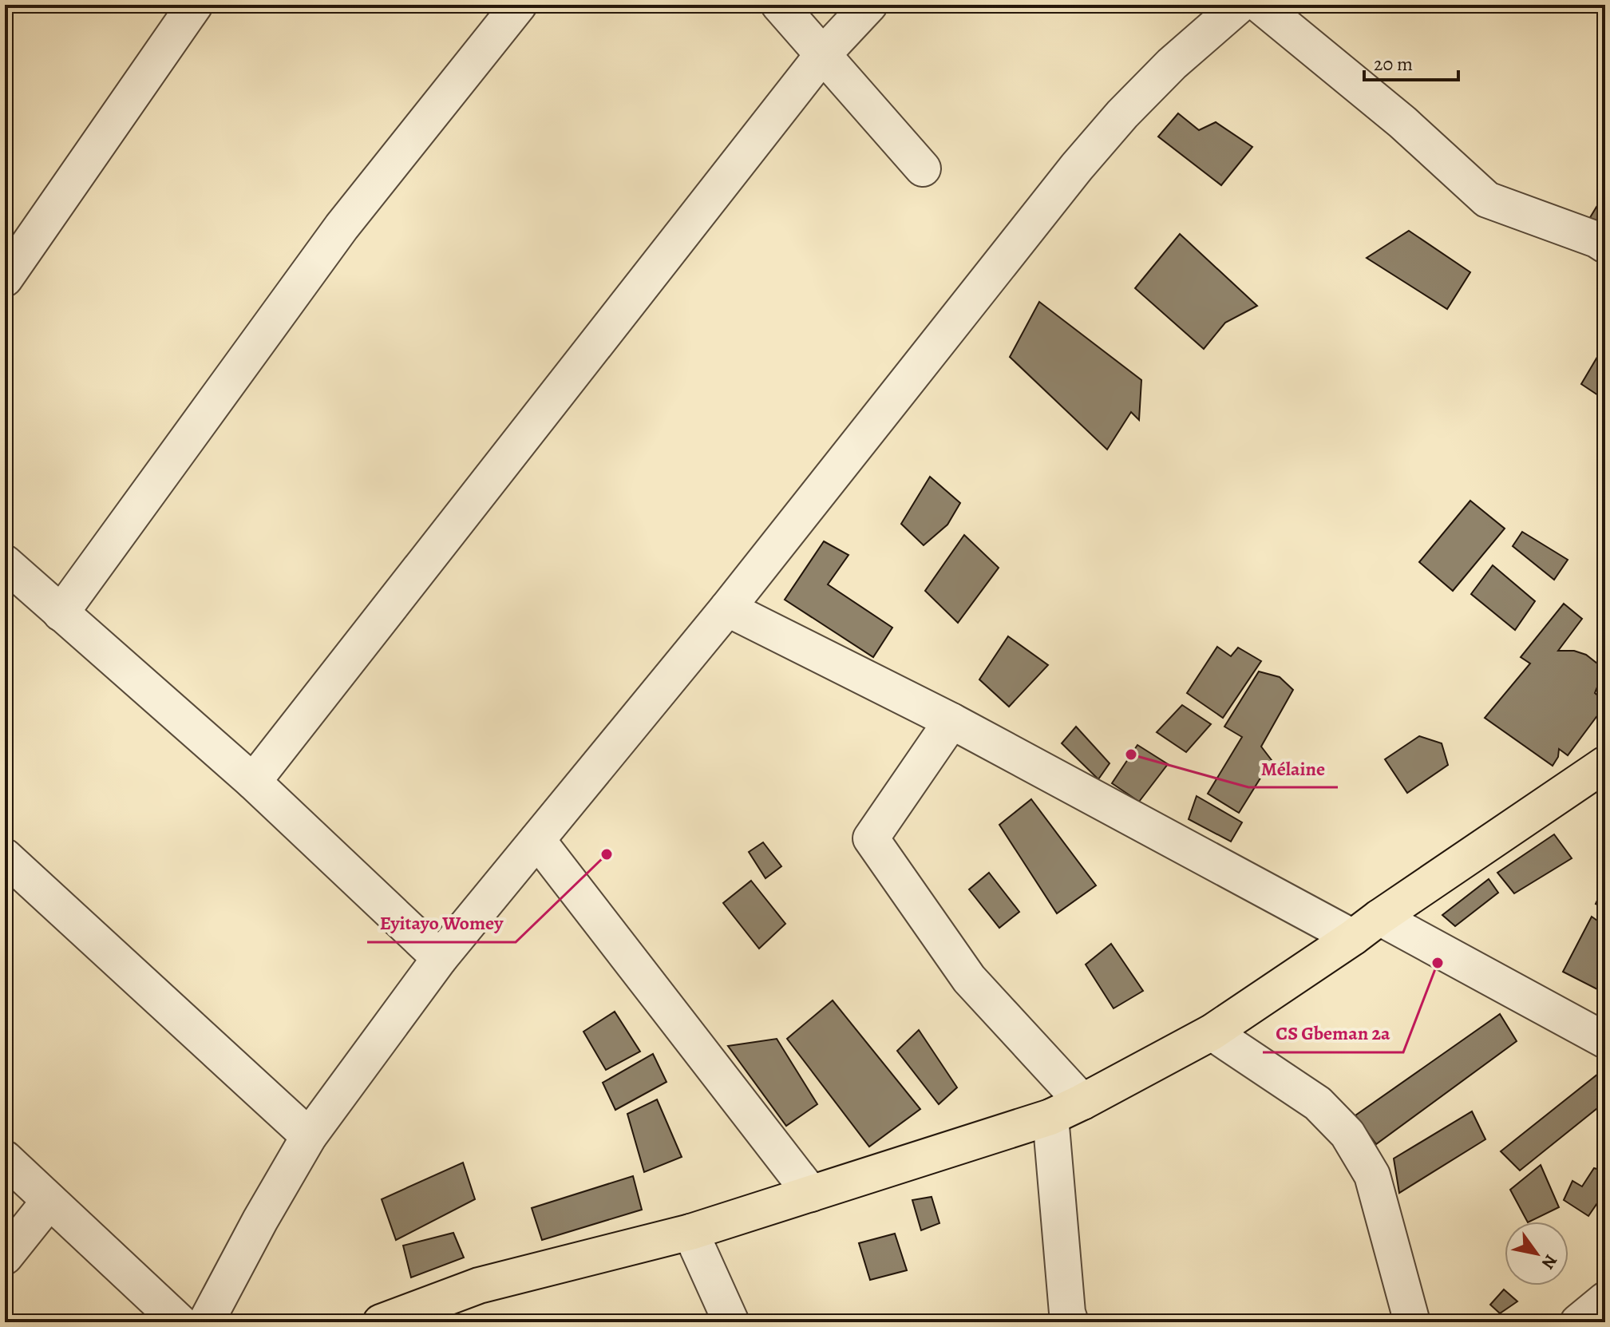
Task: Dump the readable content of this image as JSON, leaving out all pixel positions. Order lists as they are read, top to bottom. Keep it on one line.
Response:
{"places":["Mélaine","Eyitayo Womey","CS Gbeman 2a"],"scale_bar":"20 m","north":"bottom right"}
